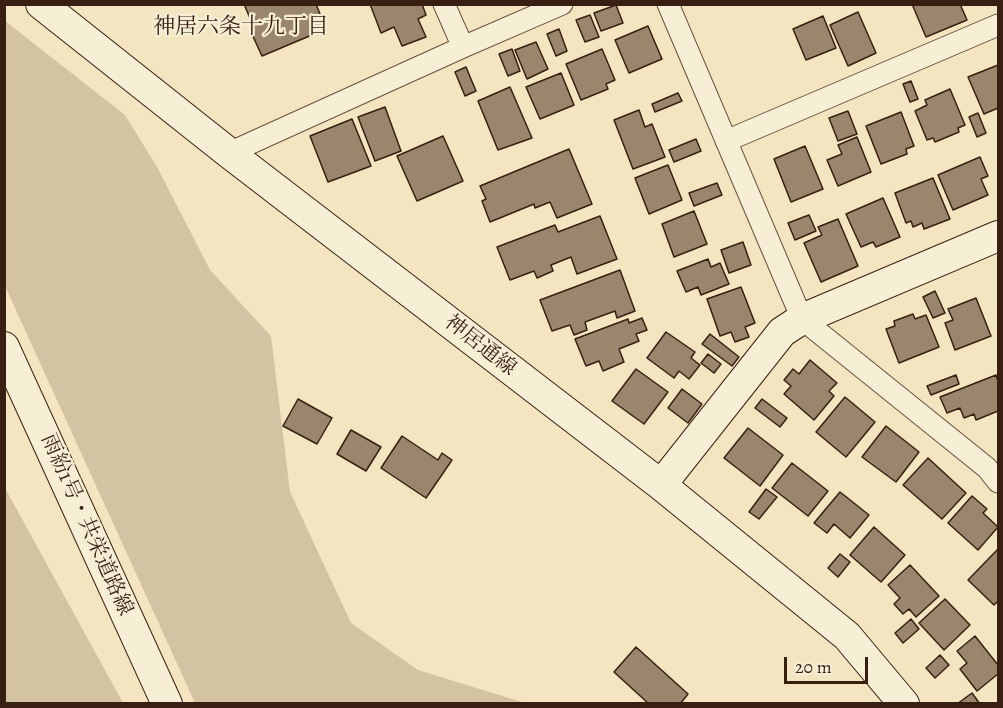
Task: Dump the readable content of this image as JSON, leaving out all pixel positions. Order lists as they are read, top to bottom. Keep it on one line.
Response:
{"streets":{"street":["神居通線","雨紛1号・共栄道路線"]},"districts":["神居六条十九丁目"],"scale_bar":"20 m"}
